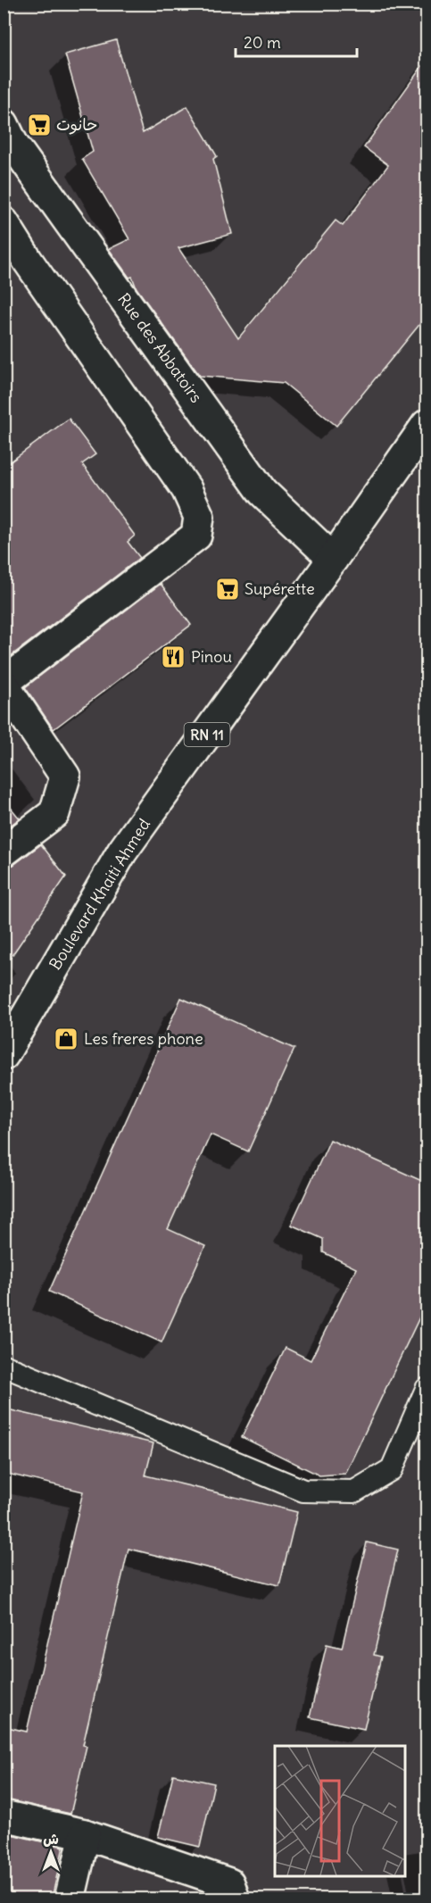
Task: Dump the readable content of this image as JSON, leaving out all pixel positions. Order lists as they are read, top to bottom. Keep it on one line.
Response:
{"streets":{"main road":["Rue des Abbatoirs","RN 11","Boulevard Khaiti Ahmed"]},"crossings":[["Rue des Abbatoirs","Boulevard Khaiti Ahmed"]],"places":{"supermarket":["حانوت","Supérette"],"restaurant":["Pinou"],"shop":["Les freres phone"]},"scale_bar":"20 m","north":"top"}
